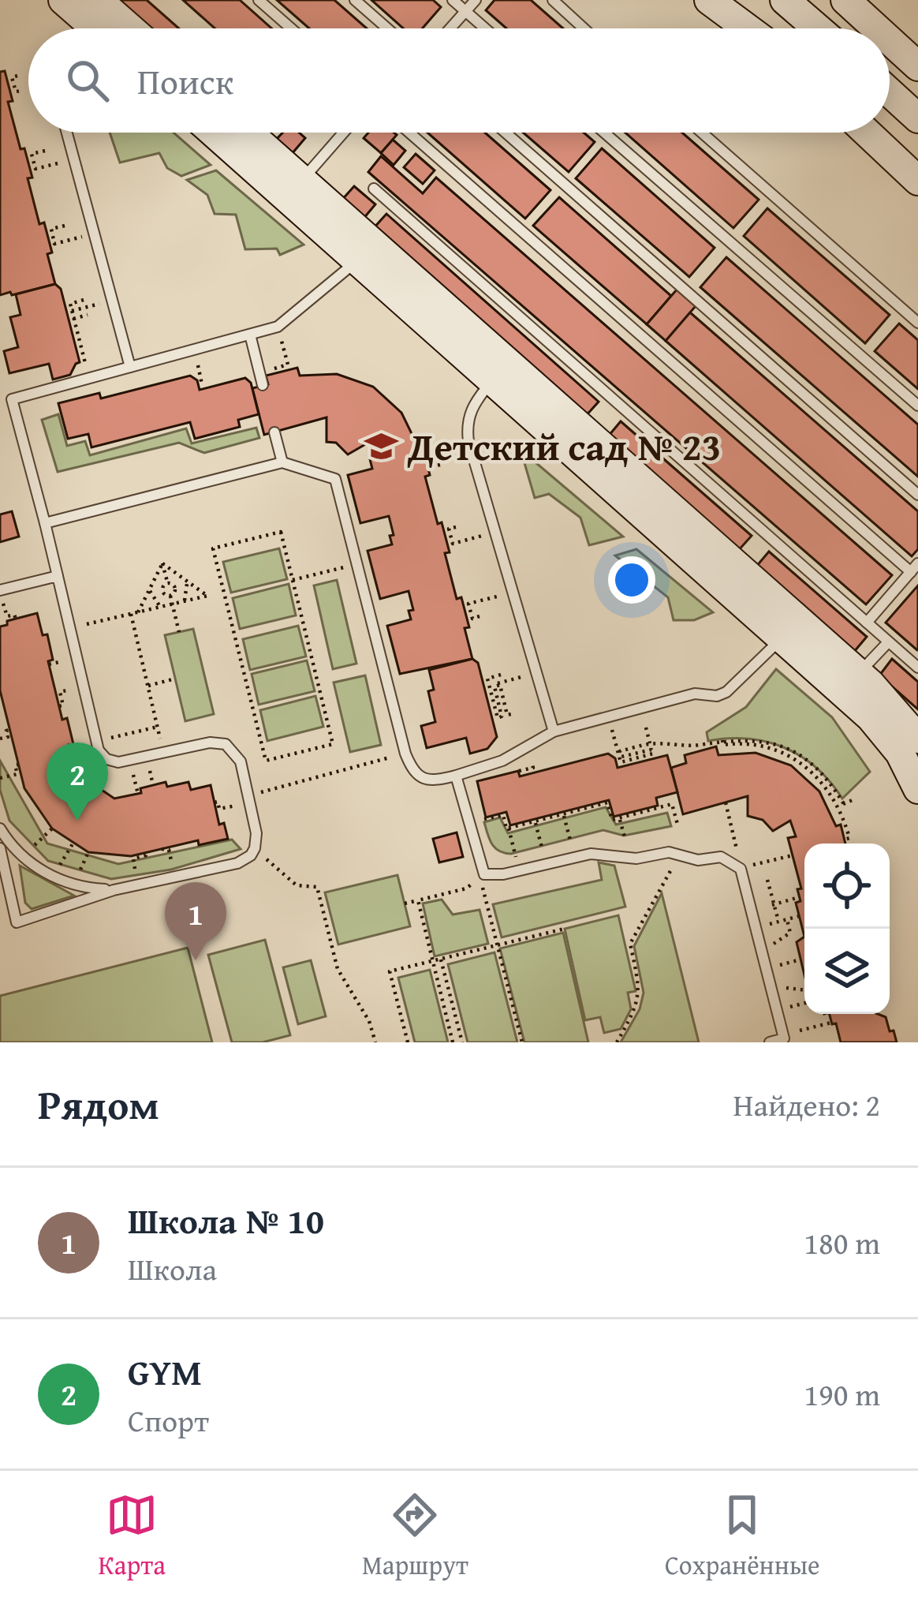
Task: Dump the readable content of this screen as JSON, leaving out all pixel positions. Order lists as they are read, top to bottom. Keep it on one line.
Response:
{"places":{"school or university":["Детский сад № 23"]},"page":{"search":"Поиск","pins":["2","1"],"heading":["Рядом","Найдено: 2"],"list":[{"mark":"1","name":"Школа № 10","note":"Школа","value":"180 m"},{"mark":"2","name":"GYM","note":"Спорт","value":"190 m"}],"nav":["Карта","Маршрут","Сохранённые"]}}
